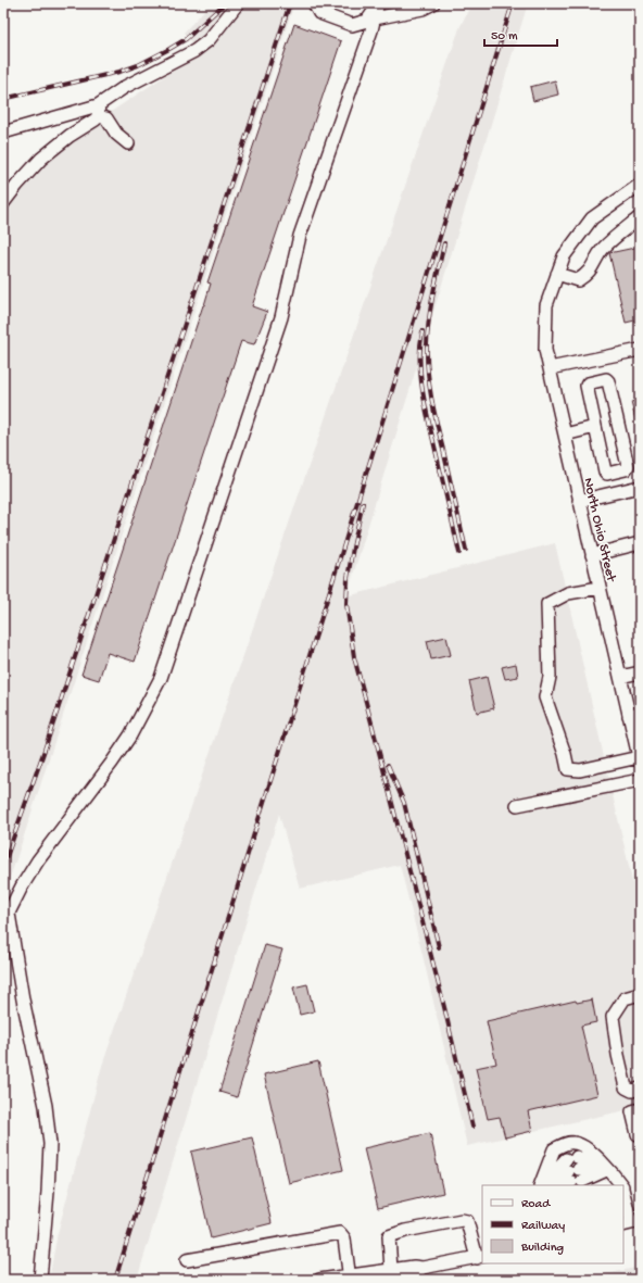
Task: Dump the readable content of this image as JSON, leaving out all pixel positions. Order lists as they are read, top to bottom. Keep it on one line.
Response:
{"streets":{"street":["North Ohio Street"]},"legend":["Road","Railway","Building"],"scale_bar":"50 m"}
